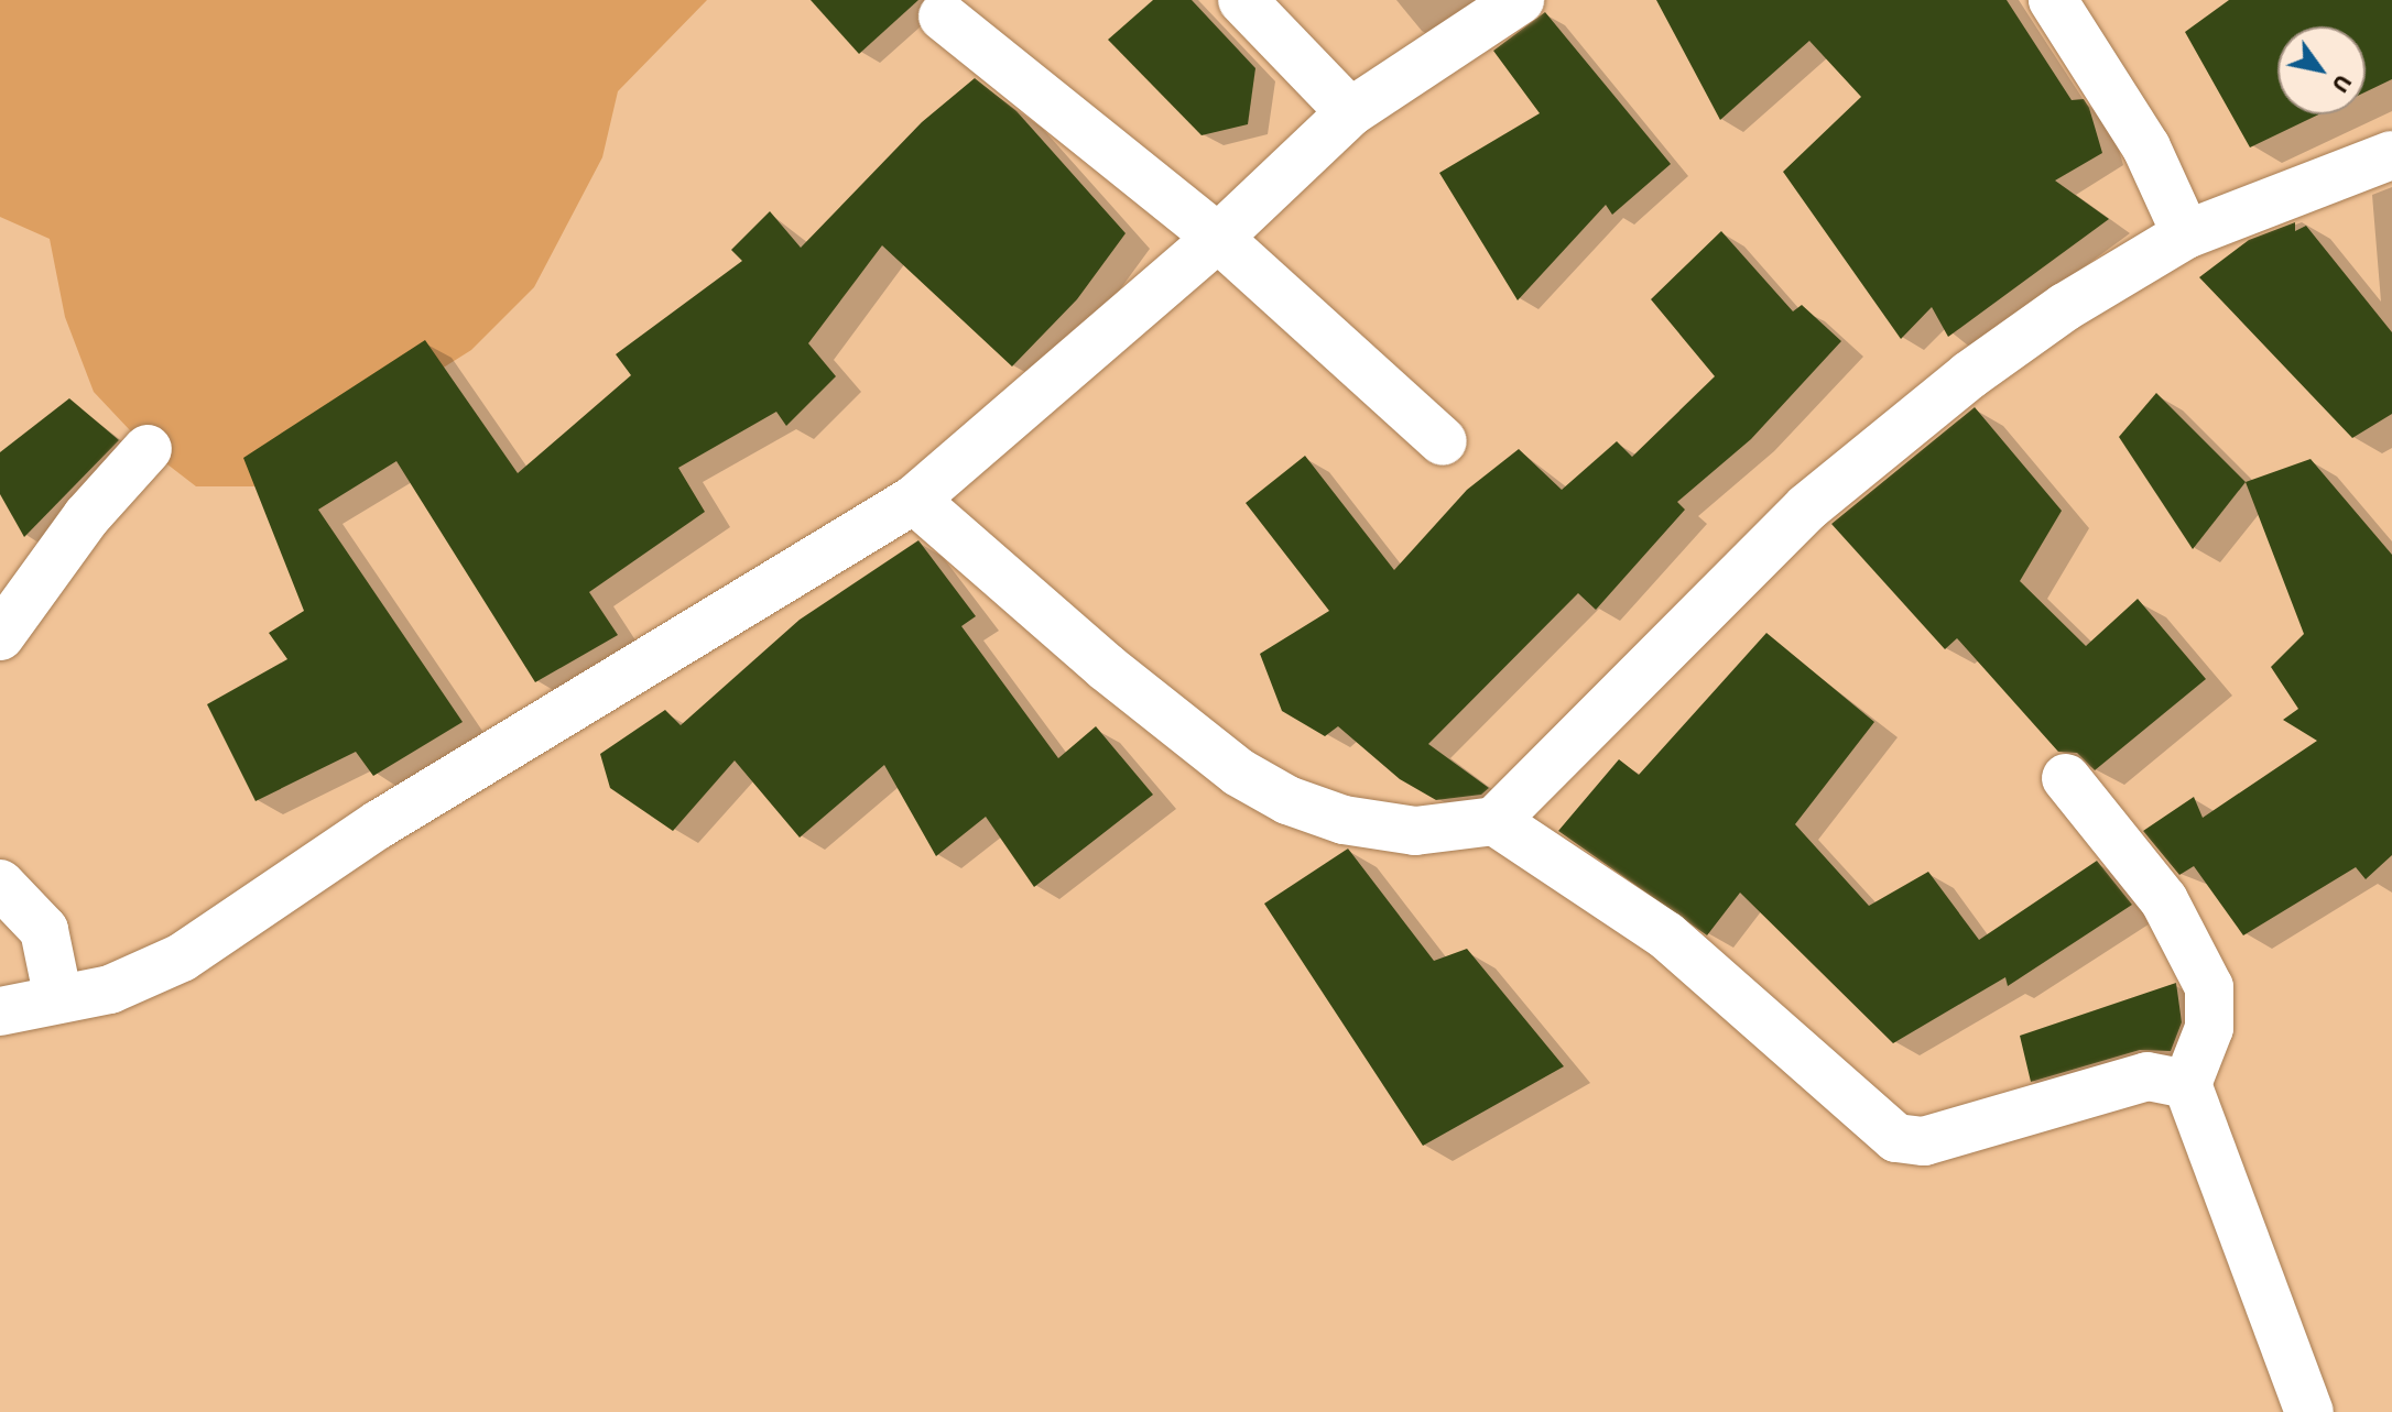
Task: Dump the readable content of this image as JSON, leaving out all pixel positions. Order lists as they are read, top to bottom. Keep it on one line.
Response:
{"north":"bottom right"}
